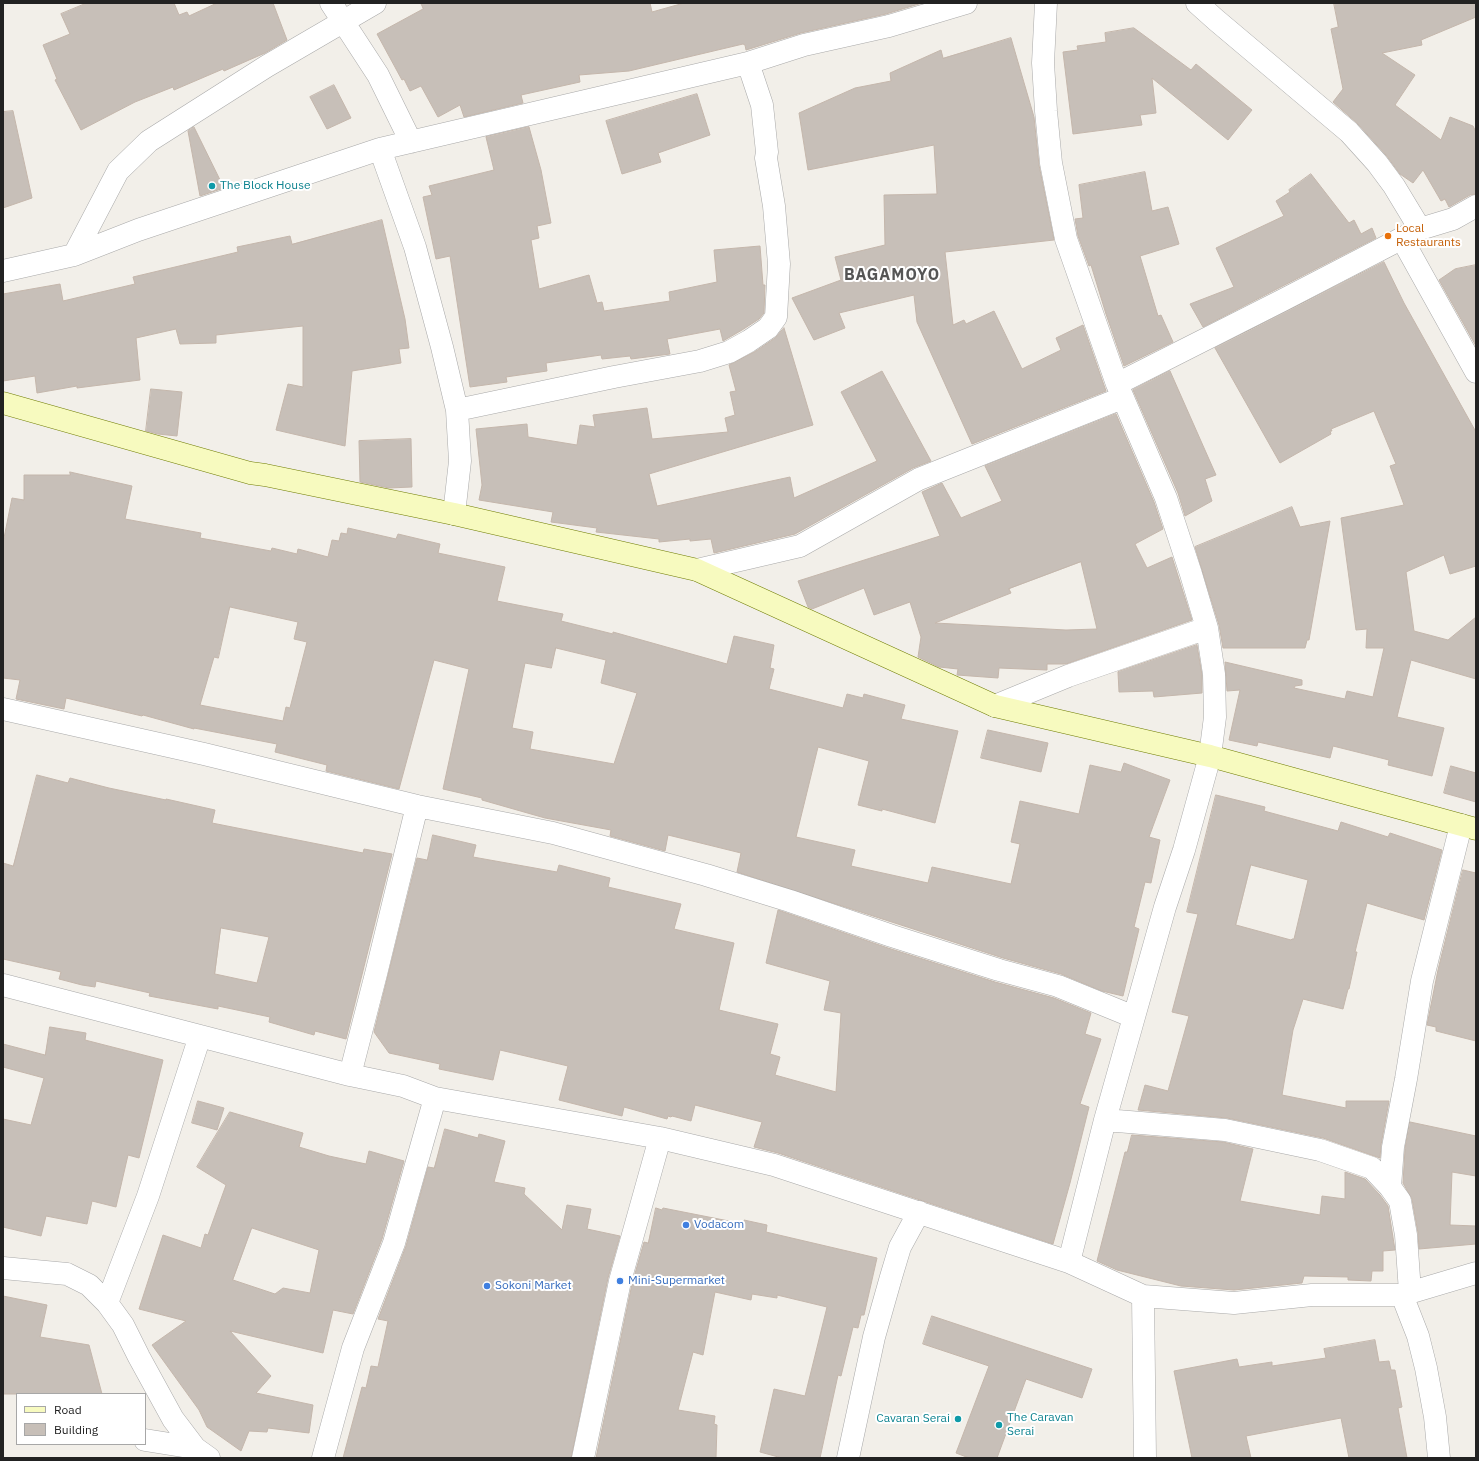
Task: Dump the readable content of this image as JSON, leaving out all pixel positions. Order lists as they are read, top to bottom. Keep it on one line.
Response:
{"districts":["BAGAMOYO"],"places":["The Block House","Local Restaurants","Vodacom","Mini-Supermarket","Sokoni Market","Cavaran Serai","The Caravan Serai"],"legend":["Road","Building"]}
